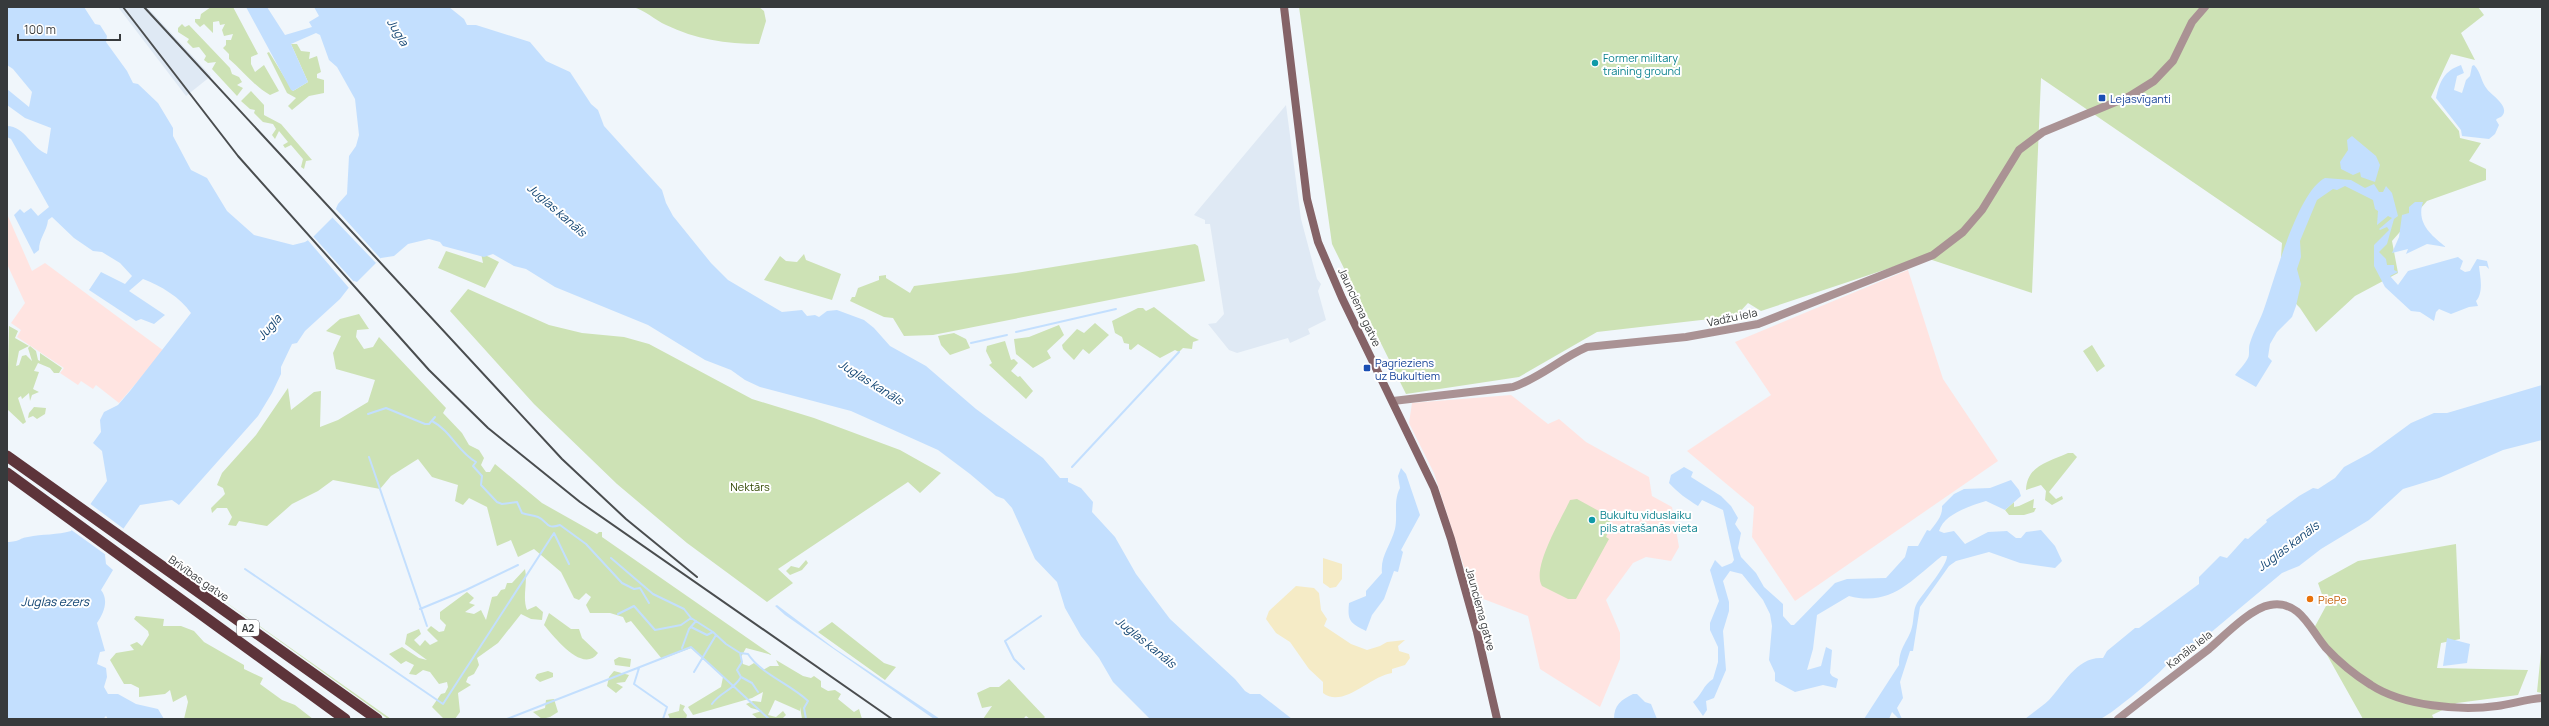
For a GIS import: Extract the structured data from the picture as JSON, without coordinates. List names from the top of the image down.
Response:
{
  "streets": {
    "highway": ["Brīvības gatve", "A2"],
    "main road": ["Jaunciema gatve"],
    "street": ["Vadžu iela", "Kanāla iela"]
  },
  "crossings": [
    ["Jaunciema gatve", "Vadžu iela"]
  ],
  "water": ["Jugla", "Juglas kanāls", "Juglas ezers"],
  "parks": ["Nektārs"],
  "places": {
    "other": ["Former military training ground", "Bukultu viduslaiku pils atrašanās vieta", "PiePe"],
    "transit": ["Lejasvīganti", "Pagrieziens uz Bukultiem"]
  },
  "scale_bar": "100 m"
}
